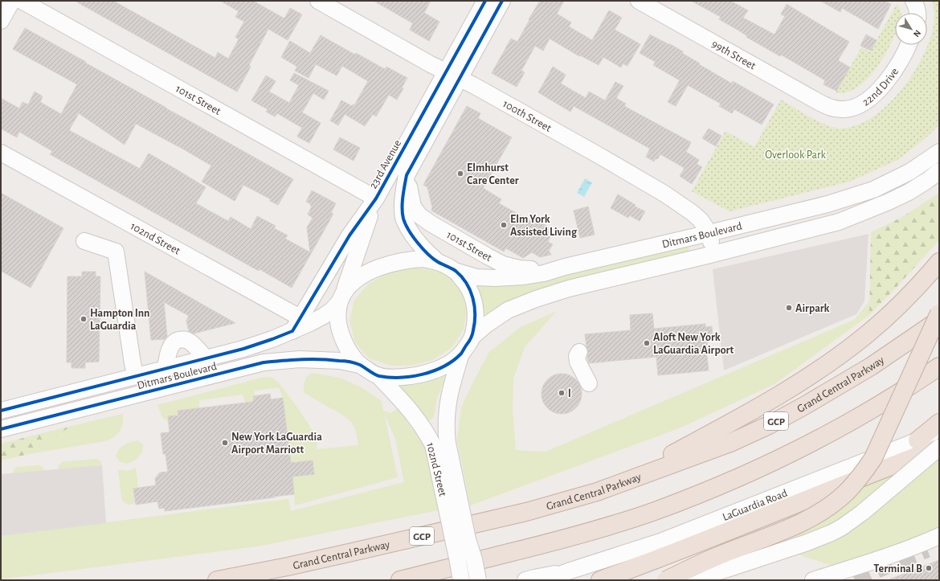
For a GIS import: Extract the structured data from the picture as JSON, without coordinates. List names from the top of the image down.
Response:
{
  "streets": {
    "highway": ["Grand Central Parkway", "GCP"],
    "street": [
      "99th Street",
      "22nd Drive",
      "101st Street",
      "100th Street",
      "23rd Avenue",
      "Ditmars Boulevard",
      "102nd Street",
      "LaGuardia Road"
    ]
  },
  "crossings": [
    ["99th Street", "22nd Drive"],
    ["101st Street", "23rd Avenue"],
    ["101st Street", "Ditmars Boulevard"],
    ["100th Street", "23rd Avenue"],
    ["100th Street", "Ditmars Boulevard"],
    ["23rd Avenue", "Ditmars Boulevard"],
    ["23rd Avenue", "102nd Street"],
    ["Ditmars Boulevard", "102nd Street"]
  ],
  "parks": ["Overlook Park"],
  "places": [
    "Elmhurst Care Center",
    "Elm York Assisted Living",
    "Airpark",
    "Hampton Inn LaGuardia",
    "Aloft New York LaGuardia Airport",
    "l",
    "New York LaGuardia Airport Marriott",
    "Terminal B"
  ],
  "north": "bottom right"
}
